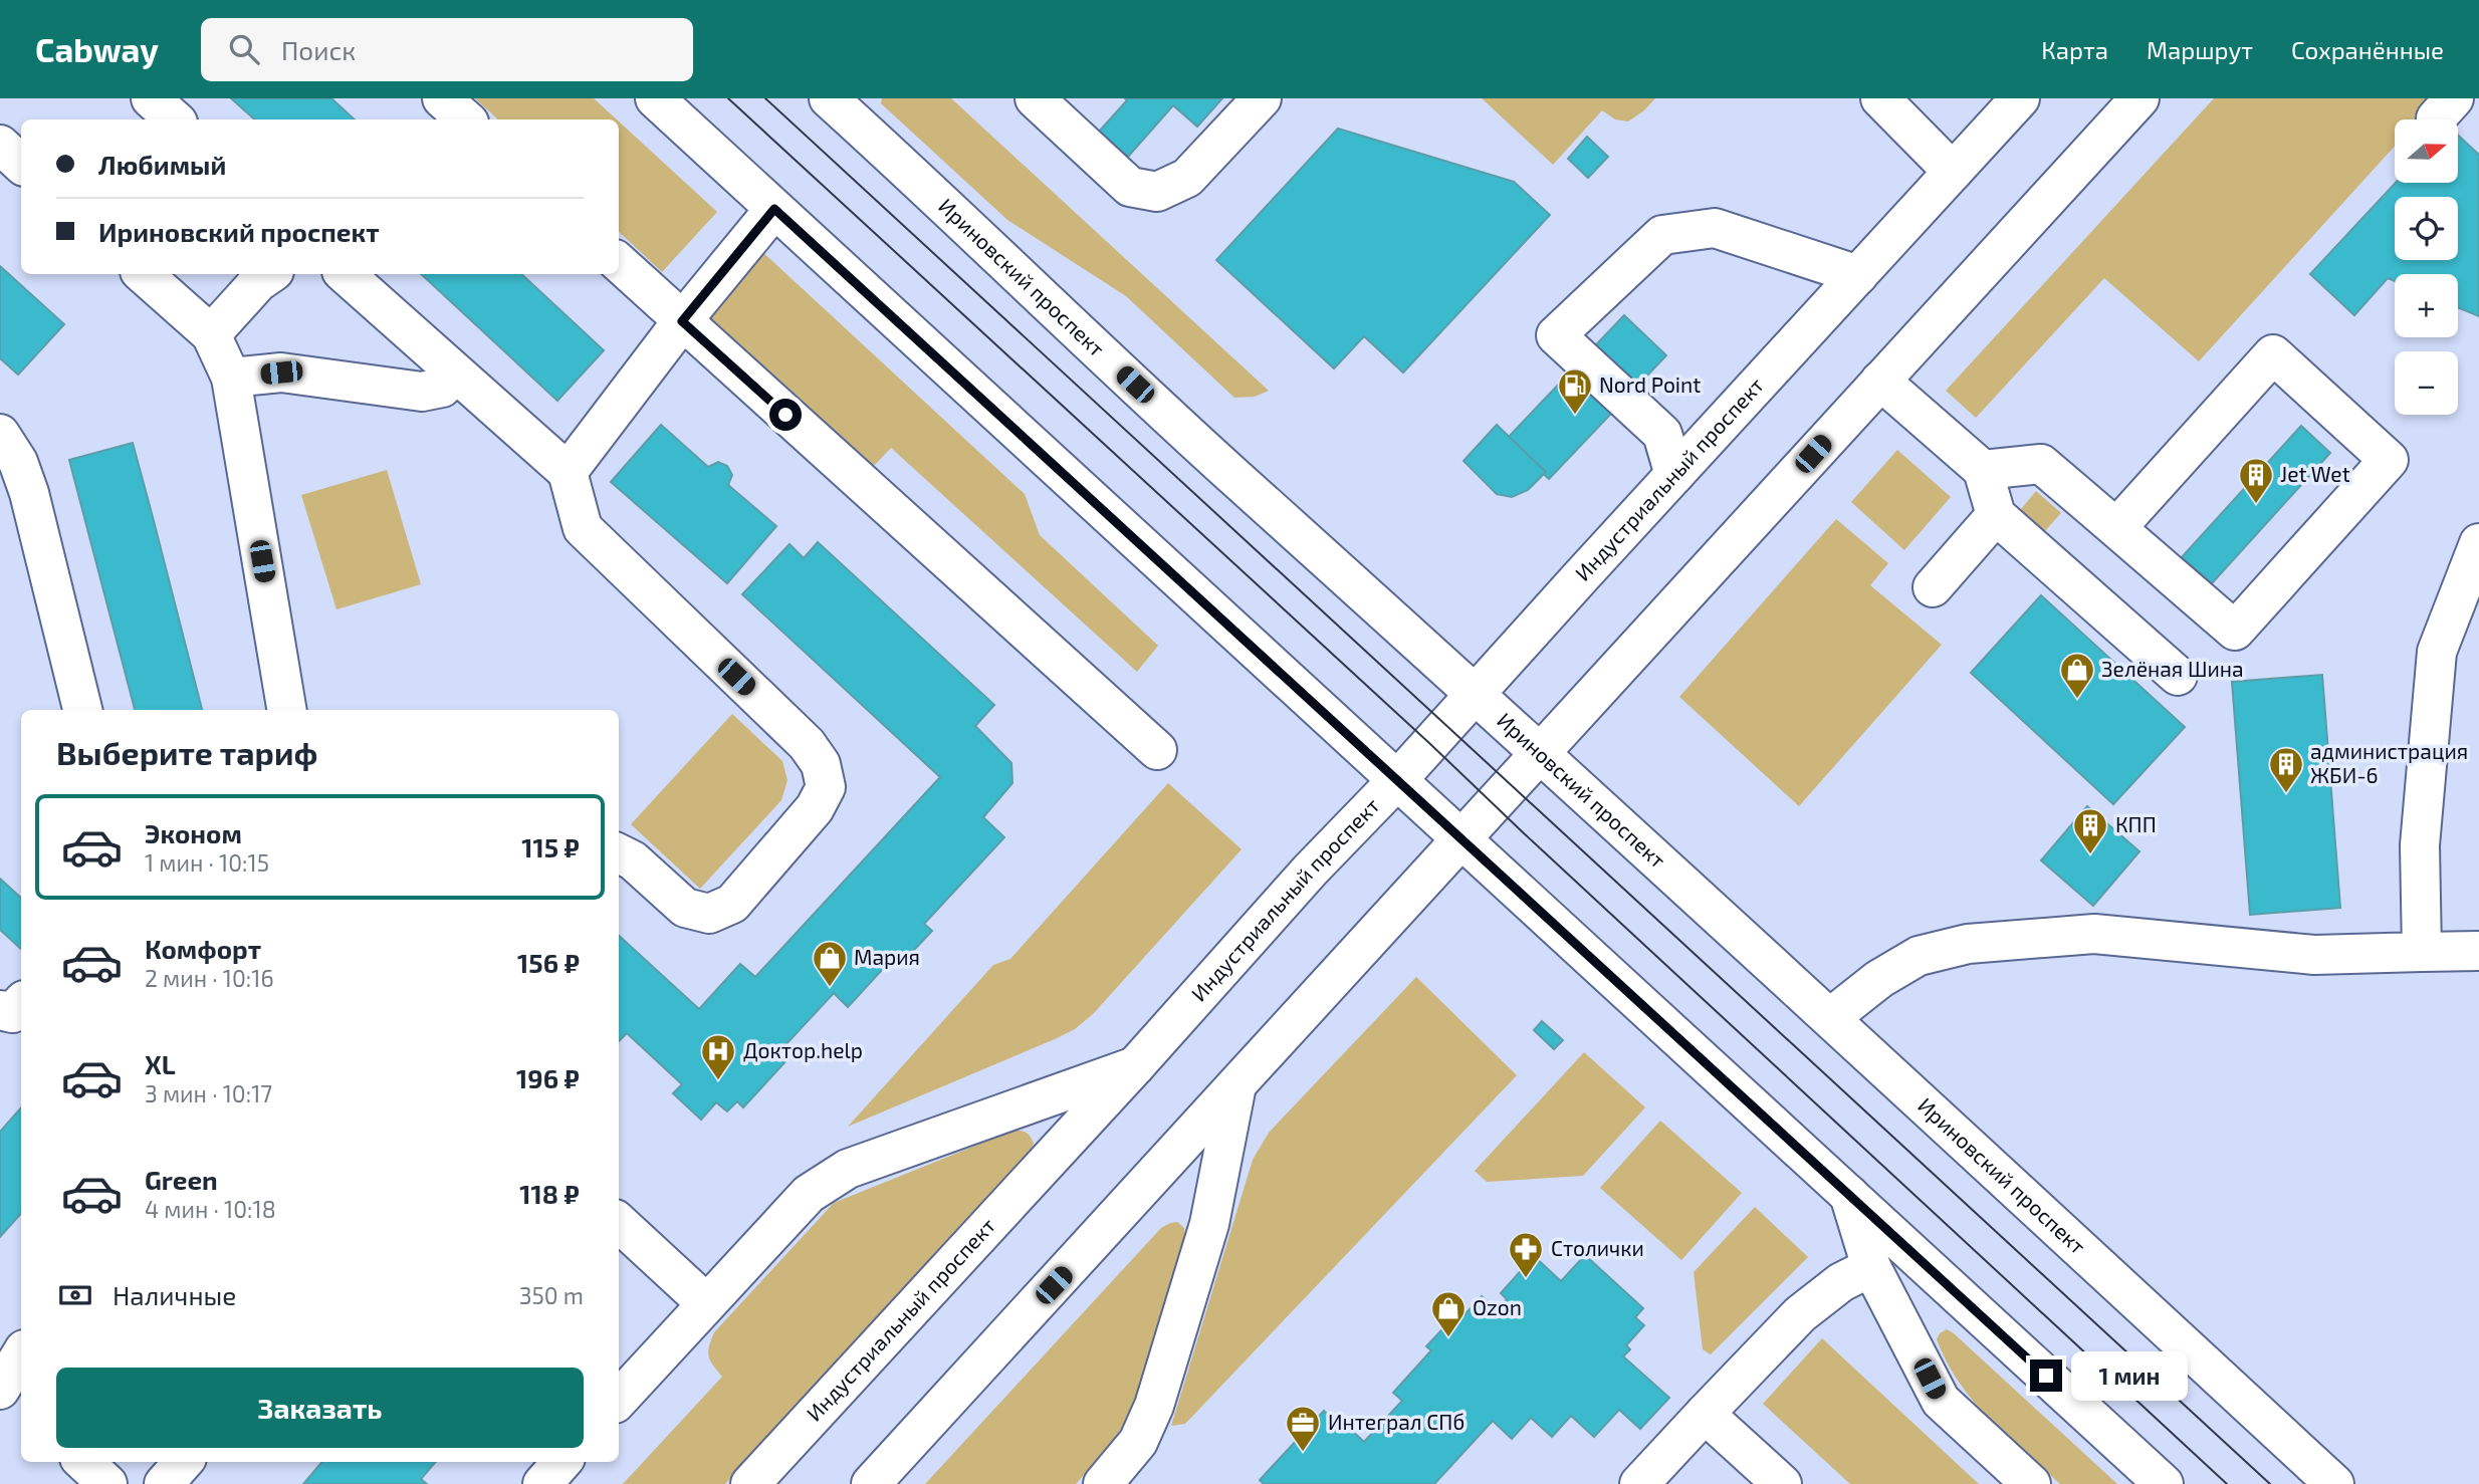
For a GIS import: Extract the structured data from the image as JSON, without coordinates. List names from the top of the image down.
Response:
{
  "streets": {
    "main road": ["Ириновский проспект", "Индустриальный проспект"]
  },
  "crossings": [
    ["Ириновский проспект", "Индустриальный проспект"]
  ],
  "places": {
    "fuel station": ["Nord Point"],
    "building": ["Jet Wet", "администрация ЖБИ-6", "КПП"],
    "shop": ["Зелёная Шина", "Мария", "Ozon"],
    "hospital": ["Доктор.help"],
    "pharmacy": ["Столички"],
    "office": ["Интеграл СПб"]
  },
  "north": "right",
  "page": {
    "header": "Cabway",
    "search": "Поиск",
    "nav": ["Карта", "Маршрут", "Сохранённые"],
    "map_buttons": ["+", "−"],
    "banner": ["Любимый", "Ириновский проспект"],
    "heading": "Выберите тариф",
    "list": [
      {
        "name": "Эконом",
        "note": "1 мин · 10:15",
        "value": "115 ₽"
      },
      {
        "name": "Комфорт",
        "note": "2 мин · 10:16",
        "value": "156 ₽"
      },
      {
        "name": "XL",
        "note": "3 мин · 10:17",
        "value": "196 ₽"
      },
      {
        "name": "Green",
        "note": "4 мин · 10:18",
        "value": "118 ₽"
      }
    ],
    "pay": ["Наличные", "350 m"],
    "bubble": "1 мин",
    "buttons": "Заказать"
  }
}
